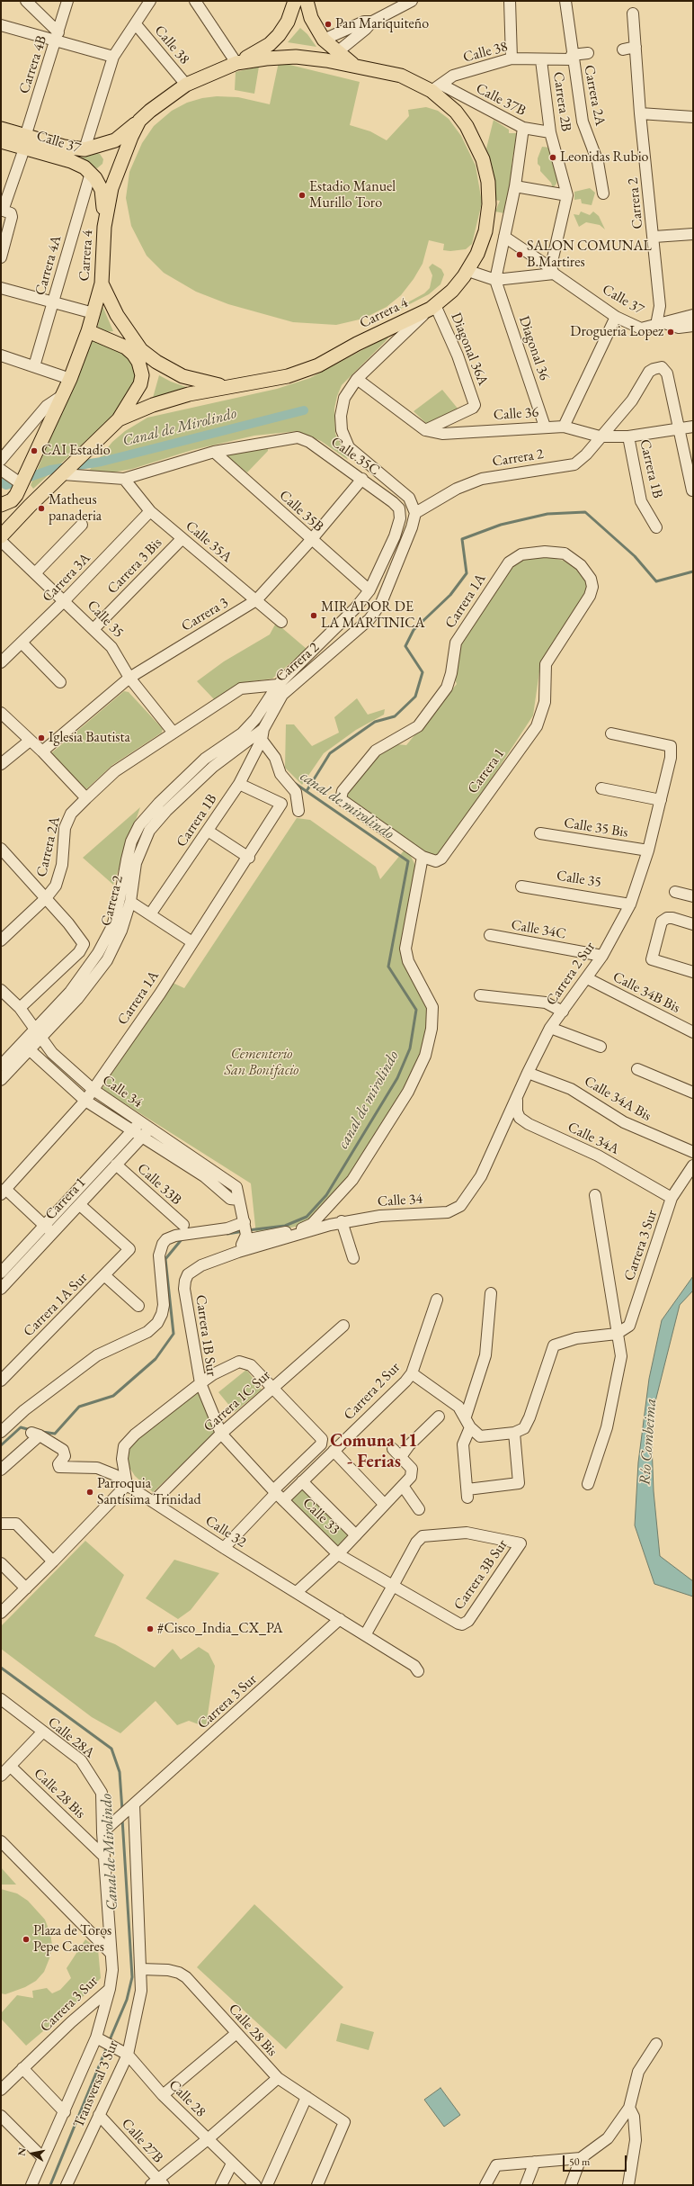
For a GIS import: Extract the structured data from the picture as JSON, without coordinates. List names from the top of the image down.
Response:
{
  "streets": {
    "main road": ["Calle 37", "Carrera 4"],
    "street": [
      "Calle 38",
      "Carrera 4B",
      "Carrera 2A",
      "Calle 37B",
      "Carrera 2B",
      "Carrera 2",
      "Carrera 4A",
      "Diagonal 36",
      "Diagonal 36A",
      "Calle 36",
      "Calle 35C",
      "Carrera 1B",
      "Calle 35B",
      "Calle 35A",
      "Carrera 3 Bis",
      "Carrera 3A",
      "Carrera 1A",
      "Carrera 3",
      "Calle 35",
      "Carrera 1",
      "Calle 35 Bis",
      "Calle 34C",
      "Carrera 2 Sur",
      "Calle 34B Bis",
      "Calle 34",
      "Calle 34A Bis",
      "Calle 34A",
      "Calle 33B",
      "Carrera 3 Sur",
      "Carrera 1A Sur",
      "Carrera 1B Sur",
      "Carrera 1C Sur",
      "Calle 33",
      "Calle 32",
      "Carrera 3B Sur",
      "Calle 28A",
      "Calle 28 Bis",
      "Transversal 3 Sur",
      "Calle 28",
      "Calle 27B"
    ]
  },
  "crossings": [
    ["Calle 38", "Carrera 2A"],
    ["Calle 38", "Calle 37B"],
    ["Calle 38", "Carrera 2B"],
    ["Calle 38", "Carrera 4"],
    ["Carrera 4B", "Calle 37"],
    ["Carrera 2A", "Carrera 2"],
    ["Carrera 2A", "Calle 35"],
    ["Calle 37B", "Carrera 2B"],
    ["Calle 37B", "Carrera 4"],
    ["Carrera 2B", "Calle 37"],
    ["Calle 37", "Carrera 2"],
    ["Calle 37", "Carrera 4"],
    ["Calle 37", "Carrera 4A"],
    ["Carrera 2", "Calle 36"],
    ["Carrera 2", "Calle 35C"],
    ["Carrera 2", "Carrera 1B"],
    ["Carrera 2", "Calle 35B"],
    ["Carrera 2", "Calle 34"],
    ["Carrera 4", "Diagonal 36A"],
    ["Carrera 4", "Calle 36"],
    ["Carrera 4", "Calle 35C"],
    ["Diagonal 36", "Calle 36"],
    ["Diagonal 36A", "Calle 36"],
    ["Calle 36", "Carrera 1B"],
    ["Calle 35C", "Calle 35B"],
    ["Calle 35C", "Carrera 3"],
    ["Carrera 1B", "Carrera 1A"],
    ["Calle 35B", "Carrera 3"],
    ["Calle 35A", "Carrera 3 Bis"],
    ["Calle 35A", "Carrera 3A"],
    ["Calle 35A", "Carrera 3"],
    ["Carrera 3 Bis", "Calle 35"],
    ["Carrera 3A", "Calle 35"],
    ["Carrera 1A", "Carrera 1"],
    ["Carrera 1A", "Calle 34"],
    ["Carrera 3", "Calle 35"],
    ["Calle 35", "Carrera 2 Sur"],
    ["Carrera 1", "Calle 34"],
    ["Carrera 1", "Calle 33B"],
    ["Carrera 1", "Carrera 1A Sur"],
    ["Calle 35 Bis", "Carrera 2 Sur"],
    ["Calle 34C", "Carrera 2 Sur"],
    ["Carrera 2 Sur", "Calle 34B Bis"],
    ["Carrera 2 Sur", "Calle 34"],
    ["Carrera 2 Sur", "Calle 34A Bis"],
    ["Carrera 2 Sur", "Calle 34A"],
    ["Carrera 2 Sur", "Carrera 1C Sur"],
    ["Carrera 2 Sur", "Calle 33"],
    ["Carrera 2 Sur", "Calle 32"],
    ["Calle 34", "Carrera 1B Sur"],
    ["Calle 34A", "Carrera 3 Sur"],
    ["Carrera 3 Sur", "Calle 32"],
    ["Carrera 3 Sur", "Calle 28A"],
    ["Carrera 3 Sur", "Calle 28 Bis"],
    ["Carrera 3 Sur", "Transversal 3 Sur"],
    ["Carrera 1B Sur", "Calle 33"],
    ["Carrera 1B Sur", "Calle 32"],
    ["Carrera 1C Sur", "Calle 33"],
    ["Carrera 1C Sur", "Calle 32"],
    ["Calle 33", "Carrera 3B Sur"],
    ["Calle 28 Bis", "Transversal 3 Sur"],
    ["Transversal 3 Sur", "Calle 28"],
    ["Transversal 3 Sur", "Calle 27B"]
  ],
  "districts": ["Comuna 11 - Ferias"],
  "water": ["Canal de Mirolindo", "canal de mirolindo", "Río Combeima"],
  "parks": ["Cementerio San Bonifacio"],
  "places": [
    "Pan Mariquiteño",
    "Leonidas Rubio",
    "Estadio Manuel Murillo Toro",
    "SALON COMUNAL B.Martires",
    "Drogueria Lopez",
    "CAI Estadio",
    "Matheus panaderia",
    "MIRADOR DE LA MARTINICA",
    "Iglesia Bautista",
    "Parroquia Santísima Trinidad",
    "#Cisco_India_CX_PA",
    "Plaza de Toros Pepe Caceres"
  ],
  "scale_bar": "50 m",
  "north": "left"
}
